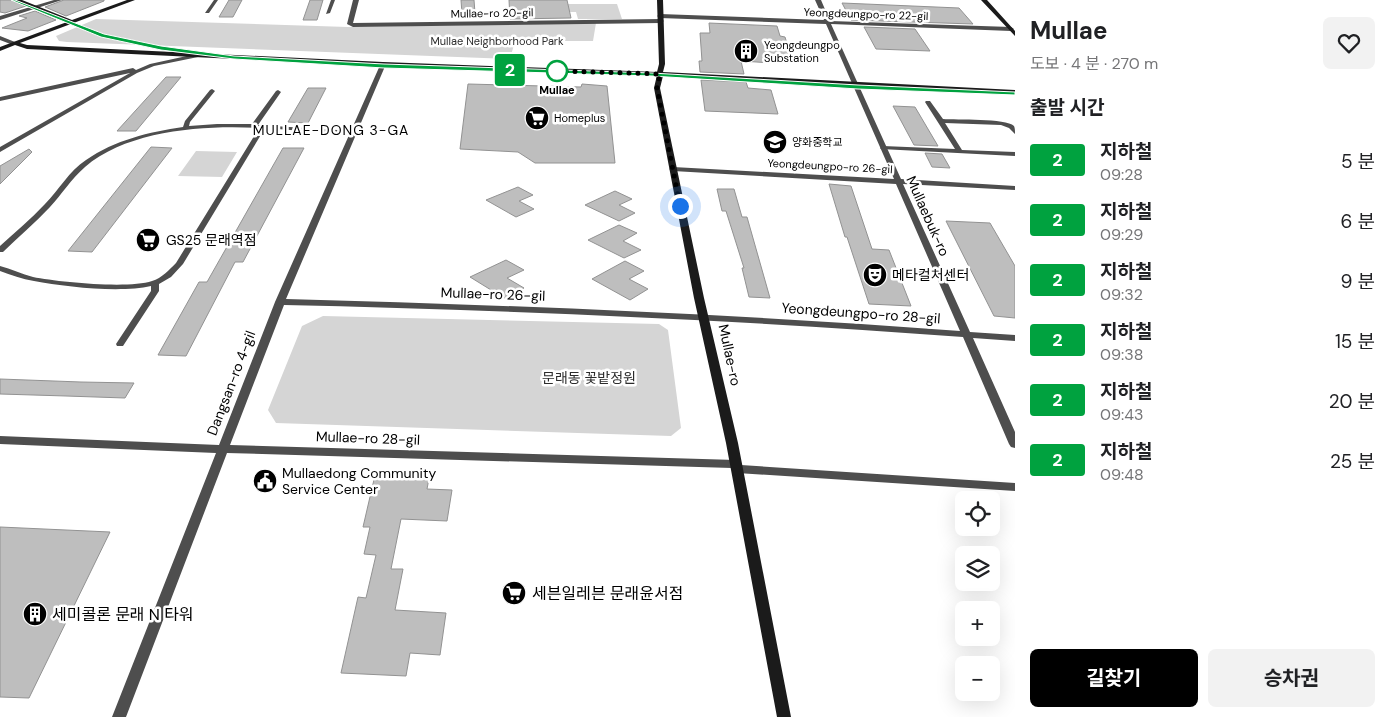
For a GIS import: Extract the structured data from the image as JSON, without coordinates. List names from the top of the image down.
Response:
{
  "streets": {
    "main road": ["Mullae-ro"],
    "street": [
      "Mullae-ro 20-gil",
      "Yeongdeungpo-ro 22-gil",
      "Yeongdeungpo-ro 26-gil",
      "Mullaebuk-ro",
      "Mullae-ro 26-gil",
      "Yeongdeungpo-ro 28-gil",
      "Dangsan-ro 4-gil",
      "Mullae-ro 28-gil"
    ]
  },
  "crossings": [
    ["Mullae-ro 20-gil", "Yeongdeungpo-ro 22-gil"],
    ["Mullae-ro 20-gil", "Mullae-ro"],
    ["Yeongdeungpo-ro 22-gil", "Mullaebuk-ro"],
    ["Yeongdeungpo-ro 22-gil", "Mullae-ro"],
    ["Yeongdeungpo-ro 26-gil", "Mullaebuk-ro"],
    ["Yeongdeungpo-ro 26-gil", "Mullae-ro"],
    ["Mullaebuk-ro", "Yeongdeungpo-ro 28-gil"],
    ["Mullae-ro 26-gil", "Yeongdeungpo-ro 28-gil"],
    ["Mullae-ro 26-gil", "Mullae-ro"],
    ["Mullae-ro 26-gil", "Dangsan-ro 4-gil"],
    ["Yeongdeungpo-ro 28-gil", "Mullae-ro"],
    ["Mullae-ro", "Mullae-ro 28-gil"],
    ["Dangsan-ro 4-gil", "Mullae-ro 28-gil"]
  ],
  "districts": ["MULLAE-DONG 3-GA"],
  "parks": ["Mullae Neighborhood Park", "문래동 꽃밭정원"],
  "places": {
    "building": ["Yeongdeungpo Substation", "세미콜론 문래 N 타워"],
    "other": ["Mullae"],
    "supermarket": ["Homeplus", "GS25 문래역점", "세븐일레븐 문래윤서점"],
    "school or university": ["양화중학교"],
    "theatre": ["메타컬처센터"],
    "public building": ["Mullaedong Community Service Center"]
  },
  "lines": ["metro line 2"],
  "page": {
    "on_map": "2",
    "heading": [
      ["Mullae", "도보 · 4 분 · 270 m"],
      "출발 시간"
    ],
    "list": [
      {
        "mark": "2",
        "name": "지하철",
        "note": "09:28",
        "value": "5 분"
      },
      {
        "mark": "2",
        "name": "지하철",
        "note": "09:29",
        "value": "6 분"
      },
      {
        "mark": "2",
        "name": "지하철",
        "note": "09:32",
        "value": "9 분"
      },
      {
        "mark": "2",
        "name": "지하철",
        "note": "09:38",
        "value": "15 분"
      },
      {
        "mark": "2",
        "name": "지하철",
        "note": "09:43",
        "value": "20 분"
      },
      {
        "mark": "2",
        "name": "지하철",
        "note": "09:48",
        "value": "25 분"
      }
    ],
    "map_buttons": ["+", "−"],
    "buttons": ["길찾기", "승차권"]
  }
}
